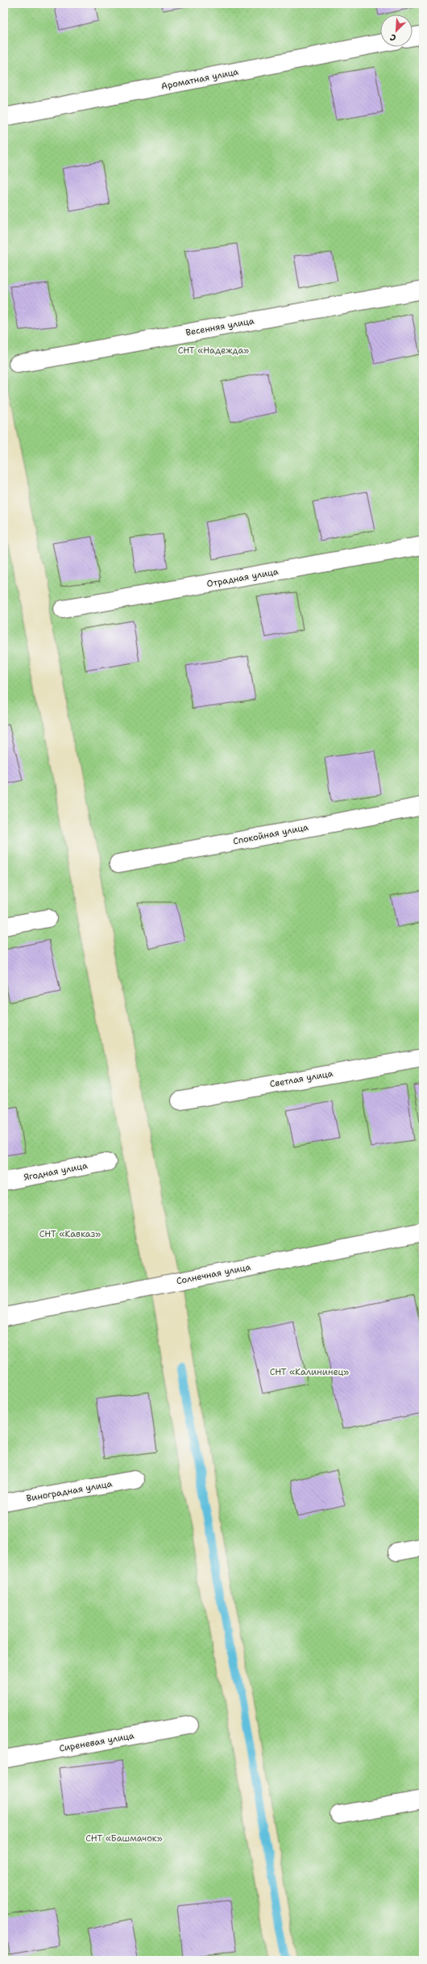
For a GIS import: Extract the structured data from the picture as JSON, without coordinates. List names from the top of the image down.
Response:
{
  "streets": {
    "street": [
      "Ароматная улица",
      "Весенняя улица",
      "Отрадная улица",
      "Спокойная улица",
      "Светлая улица",
      "Ягодная улица",
      "Солнечная улица",
      "Виноградная улица",
      "Сиреневая улица"
    ]
  },
  "parks": [
    "СНТ «Надежда»",
    "СНТ «Кавказ»",
    "СНТ «Калининец»",
    "СНТ «Башмачок»"
  ],
  "north": "bottom left"
}
